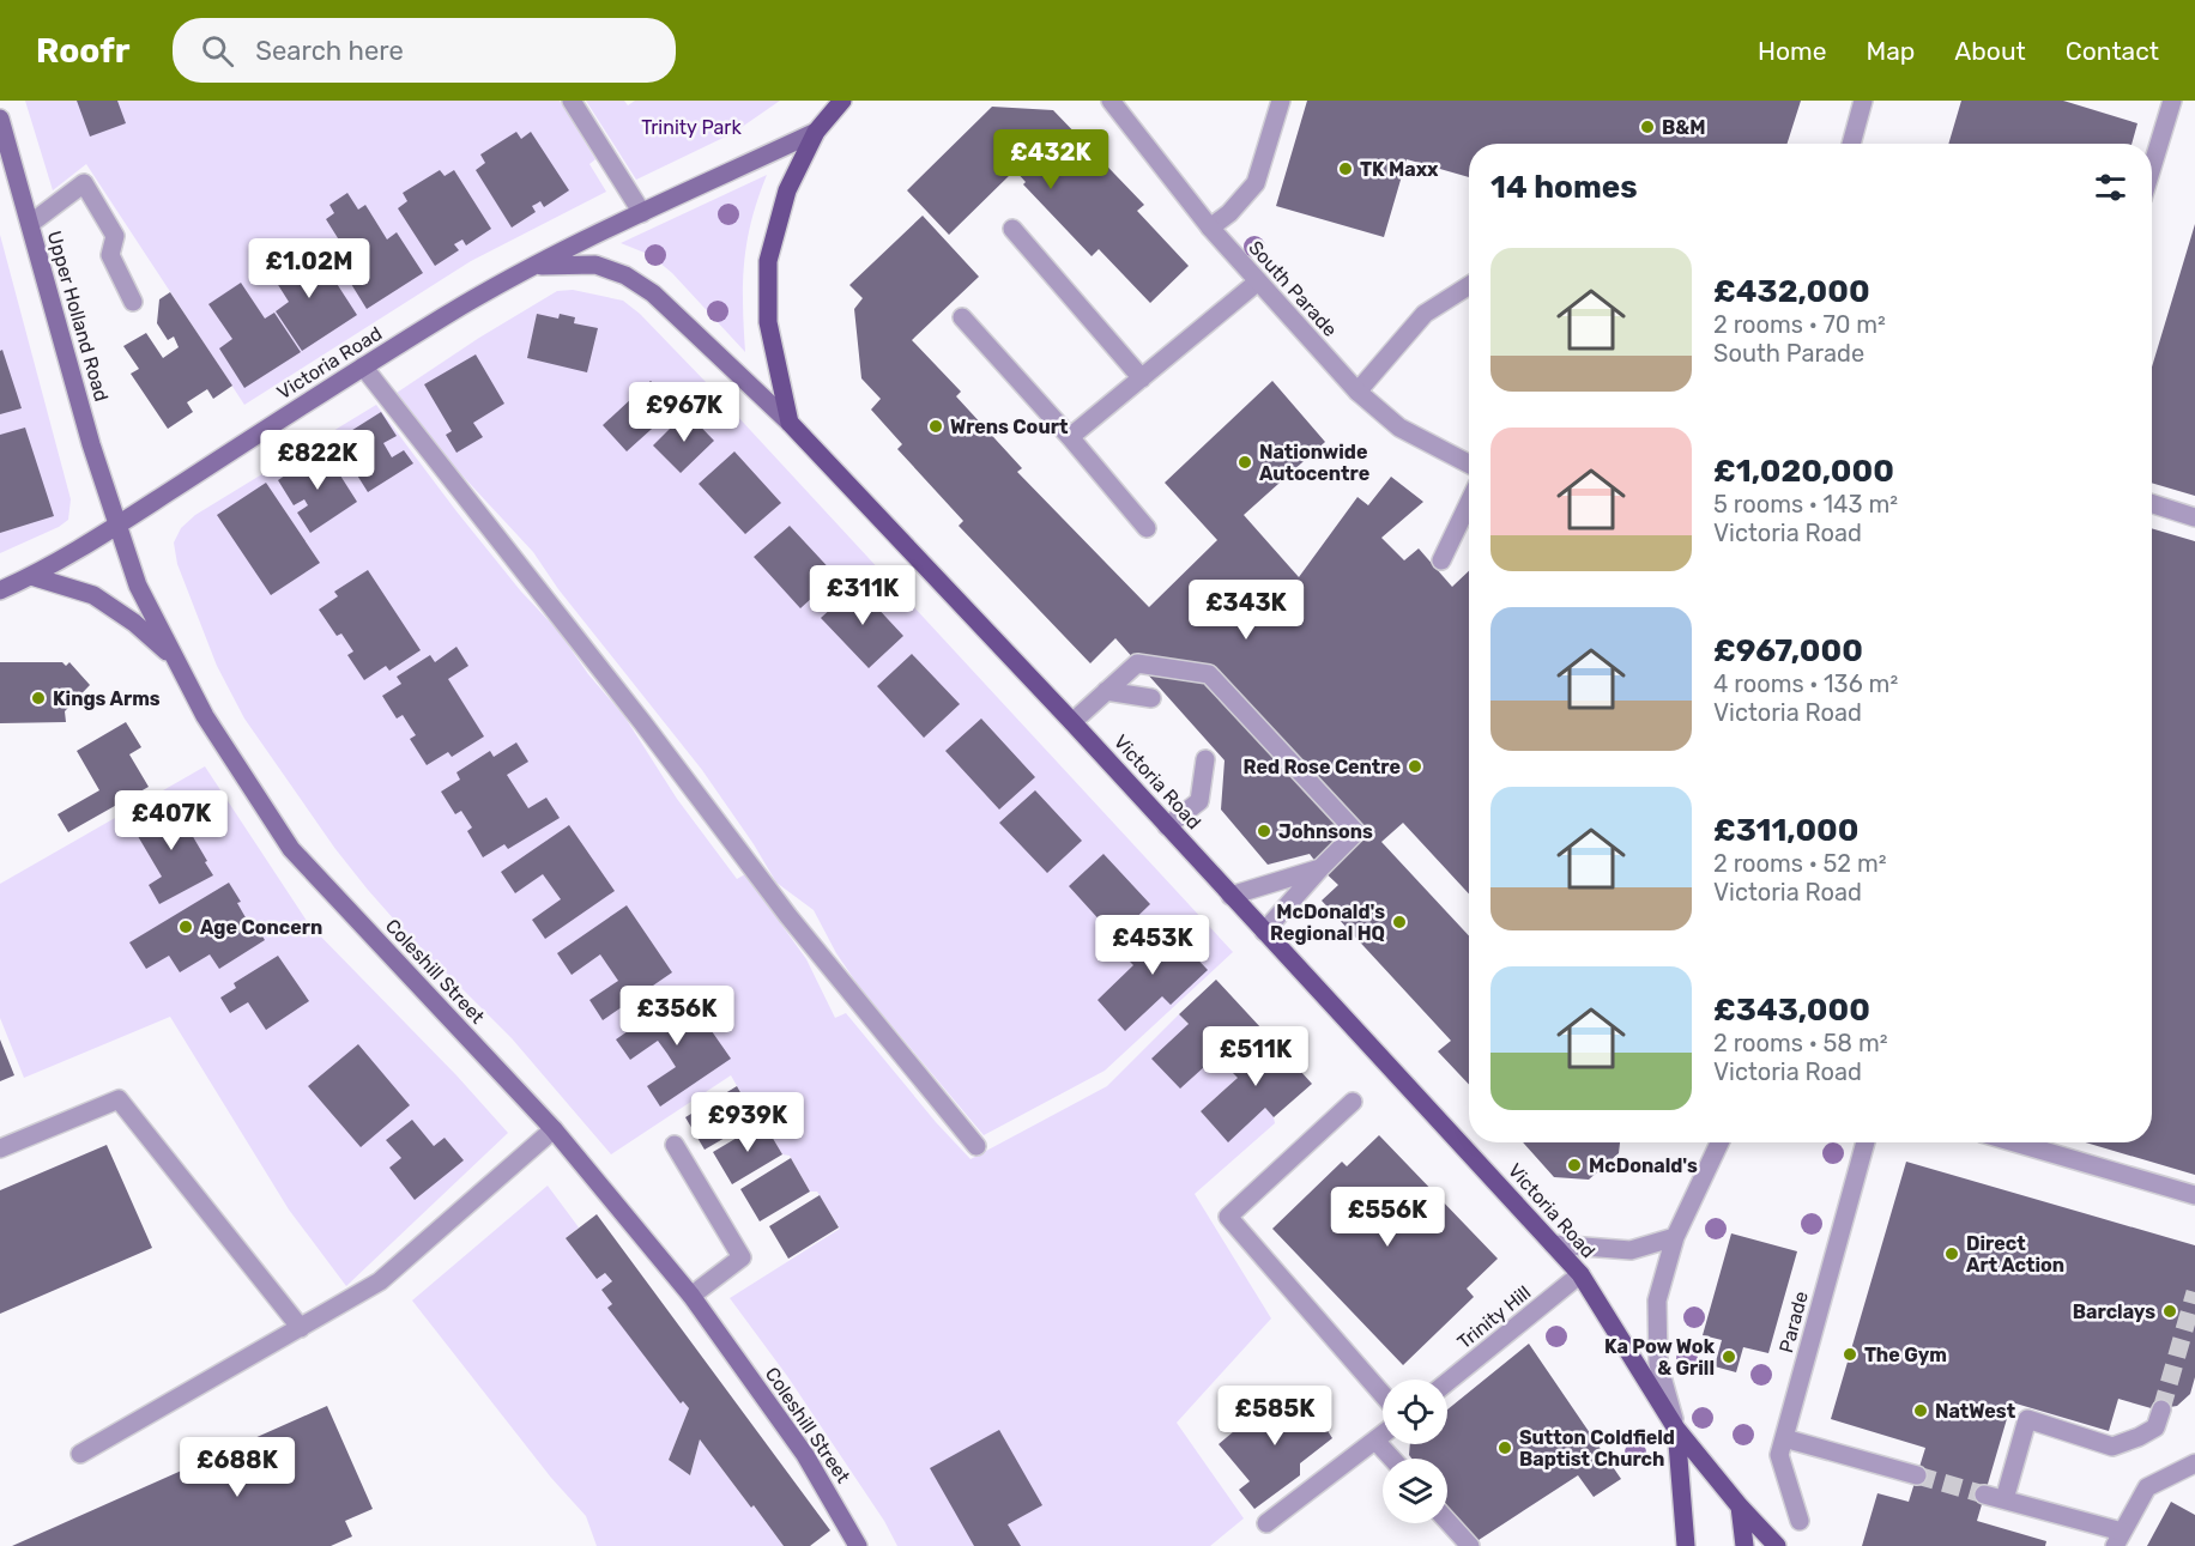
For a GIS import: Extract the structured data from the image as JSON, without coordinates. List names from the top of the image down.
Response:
{
  "streets": {
    "main road": ["Victoria Road"],
    "street": [
      "South Parade",
      "Upper Holland Road",
      "Coleshill Street",
      "Trinity Hill",
      "Parade"
    ]
  },
  "crossings": [
    ["Upper Holland Road", "Victoria Road"],
    ["Upper Holland Road", "Coleshill Street"],
    ["Victoria Road", "Coleshill Street"],
    ["Victoria Road", "Trinity Hill"]
  ],
  "parks": ["Trinity Park"],
  "places": [
    "B&M",
    "TK Maxx",
    "Wrens Court",
    "Nationwide Autocentre",
    "Kings Arms",
    "Red Rose Centre",
    "Johnsons",
    "McDonald's Regional HQ",
    "Age Concern",
    "McDonald's",
    "Direct Art Action",
    "Barclays",
    "The Gym",
    "Ka Pow Wok & Grill",
    "NatWest",
    "Sutton Coldfield Baptist Church"
  ],
  "page": {
    "header": "Roofr",
    "search": "Search here",
    "nav": [
      "Home",
      "Map",
      "About",
      "Contact"
    ],
    "price": [
      "£432K",
      "£1.02M",
      "£967K",
      "£822K",
      "£311K",
      "£343K",
      "£407K",
      "£453K",
      "£356K",
      "£511K",
      "£939K",
      "£556K",
      "£585K",
      "£688K"
    ],
    "heading": "14 homes",
    "list": [
      {
        "name": "£432,000",
        "note": "2 rooms · 70 m² · South Parade"
      },
      {
        "name": "£1,020,000",
        "note": "5 rooms · 143 m² · Victoria Road"
      },
      {
        "name": "£967,000",
        "note": "4 rooms · 136 m² · Victoria Road"
      },
      {
        "name": "£311,000",
        "note": "2 rooms · 52 m² · Victoria Road"
      },
      {
        "name": "£343,000",
        "note": "2 rooms · 58 m² · Victoria Road"
      }
    ]
  }
}
